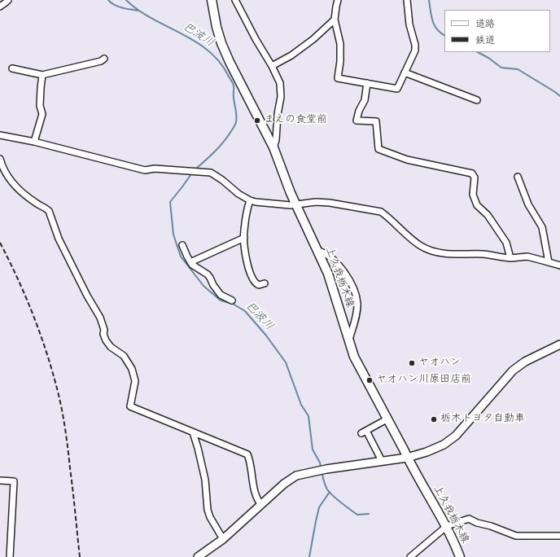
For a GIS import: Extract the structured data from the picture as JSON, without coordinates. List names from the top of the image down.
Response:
{
  "streets": {
    "main road": ["上久我栃木線"]
  },
  "water": ["巴波川"],
  "places": [
    "まえの食堂前",
    "ヤオハン",
    "ヤオハン川原田店前",
    "栃木トヨタ自動車"
  ],
  "legend": ["道路", "鉄道"]
}
